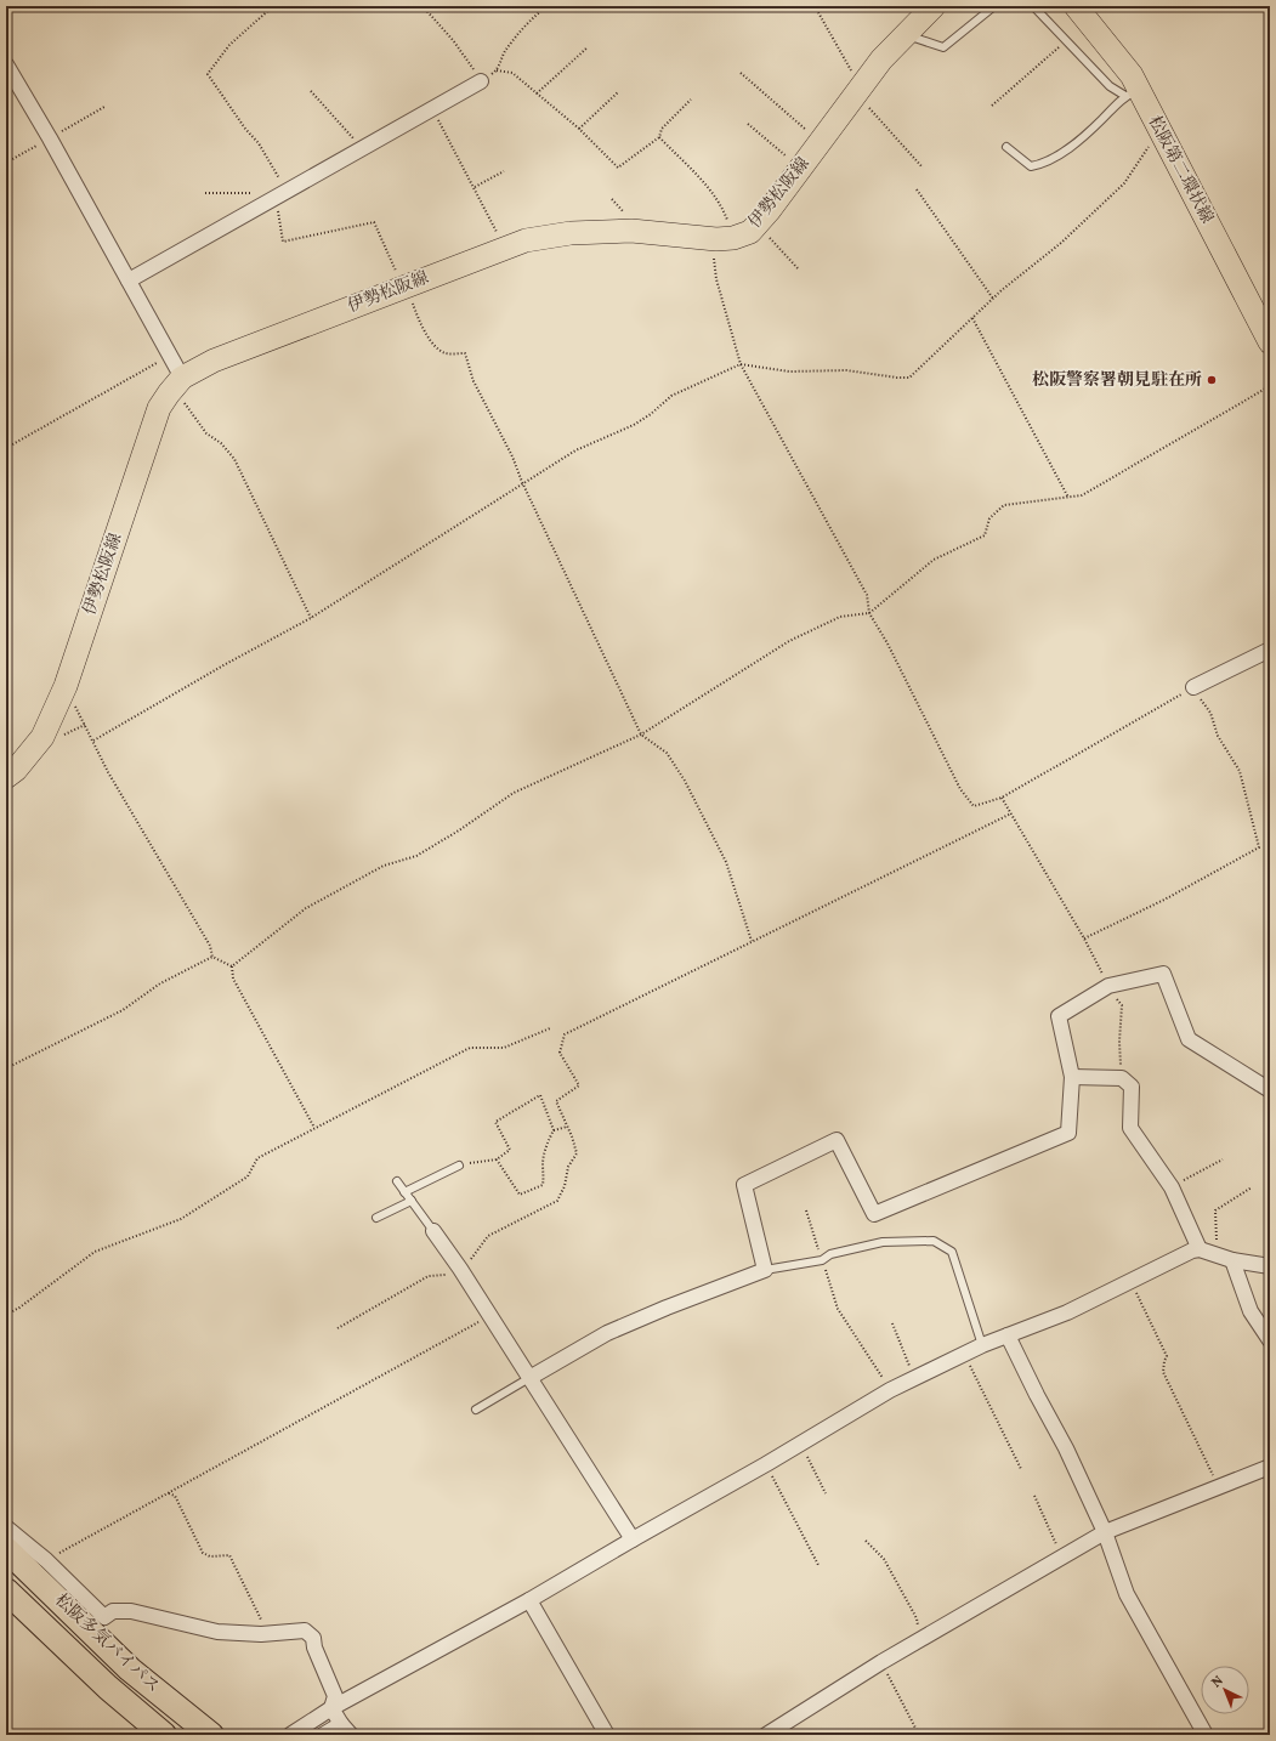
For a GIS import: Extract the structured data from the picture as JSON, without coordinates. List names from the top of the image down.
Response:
{
  "streets": {
    "highway": ["松阪多気バイパス"],
    "main road": ["松阪第二環状線", "伊勢松阪線"]
  },
  "places": ["松阪警察署朝見駐在所"],
  "north": "top left"
}
